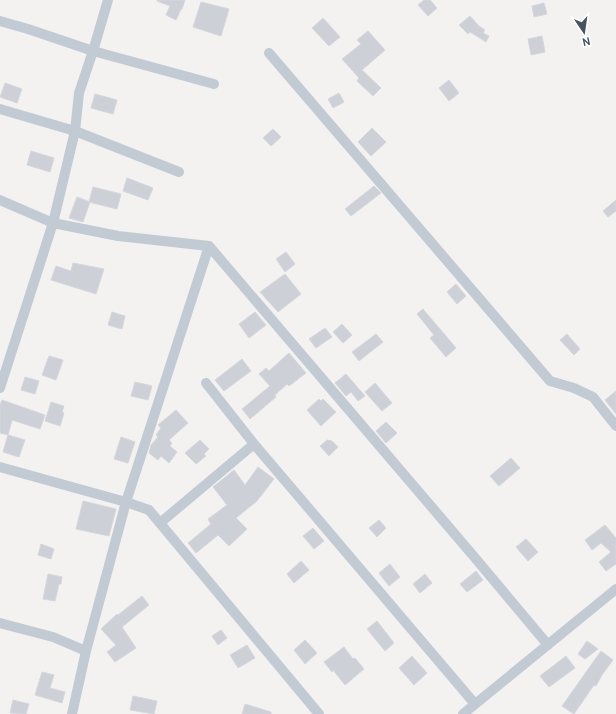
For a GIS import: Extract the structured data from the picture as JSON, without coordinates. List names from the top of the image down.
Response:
{
  "north": "bottom"
}
